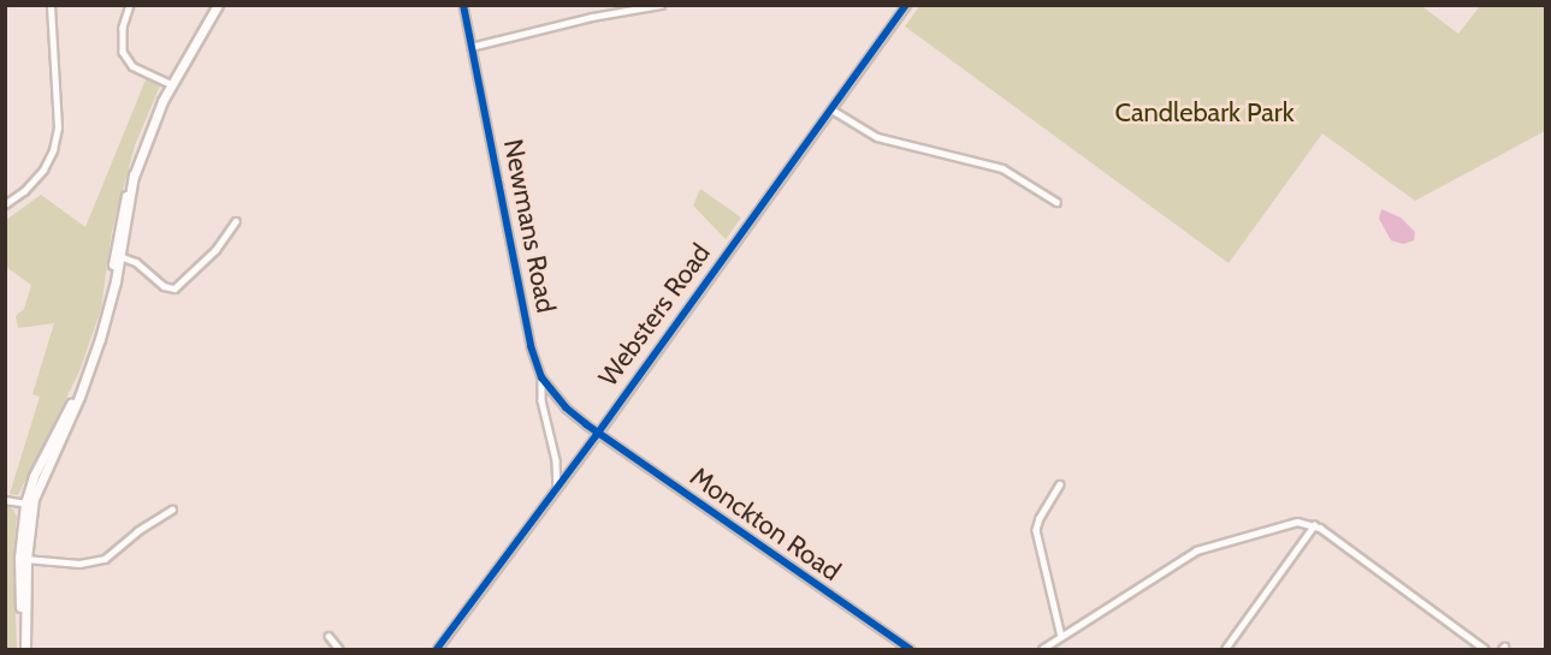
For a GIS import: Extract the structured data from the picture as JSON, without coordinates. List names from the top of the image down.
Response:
{
  "streets": {
    "street": ["Newmans Road", "Websters Road", "Monckton Road"]
  },
  "crossings": [
    ["Newmans Road", "Websters Road"],
    ["Newmans Road", "Monckton Road"],
    ["Websters Road", "Monckton Road"]
  ],
  "parks": ["Candlebark Park"]
}
